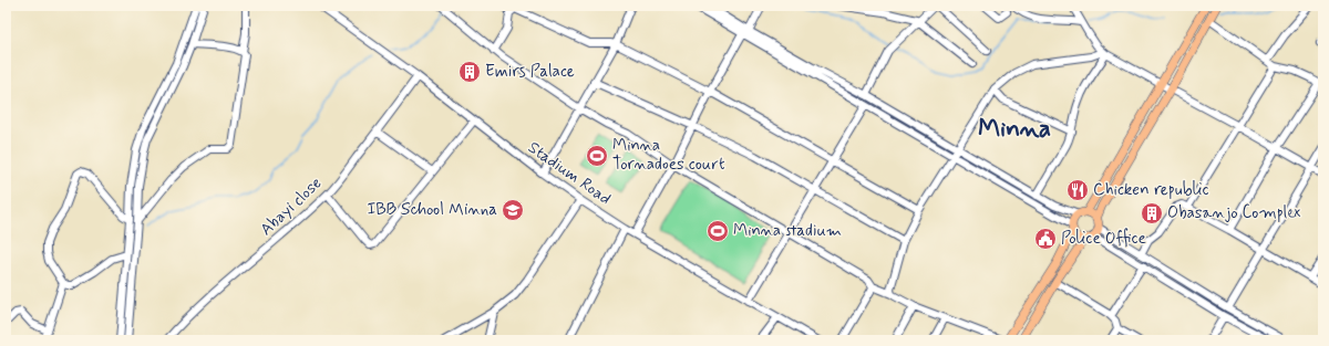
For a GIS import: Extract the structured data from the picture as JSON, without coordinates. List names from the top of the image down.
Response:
{
  "streets": {
    "street": ["Stadium Road", "Abayi close"]
  },
  "crossings": [
    ["Stadium Road", "Abayi close"]
  ],
  "districts": ["Minna"],
  "places": {
    "building": ["Emirs Palace", "Obasanjo Complex"],
    "sports": ["Minna Tornadoes court", "Minna stadium"],
    "restaurant": ["Chicken republic"],
    "school or university": ["IBB School Minna"],
    "public building": ["Police Office"]
  }
}
